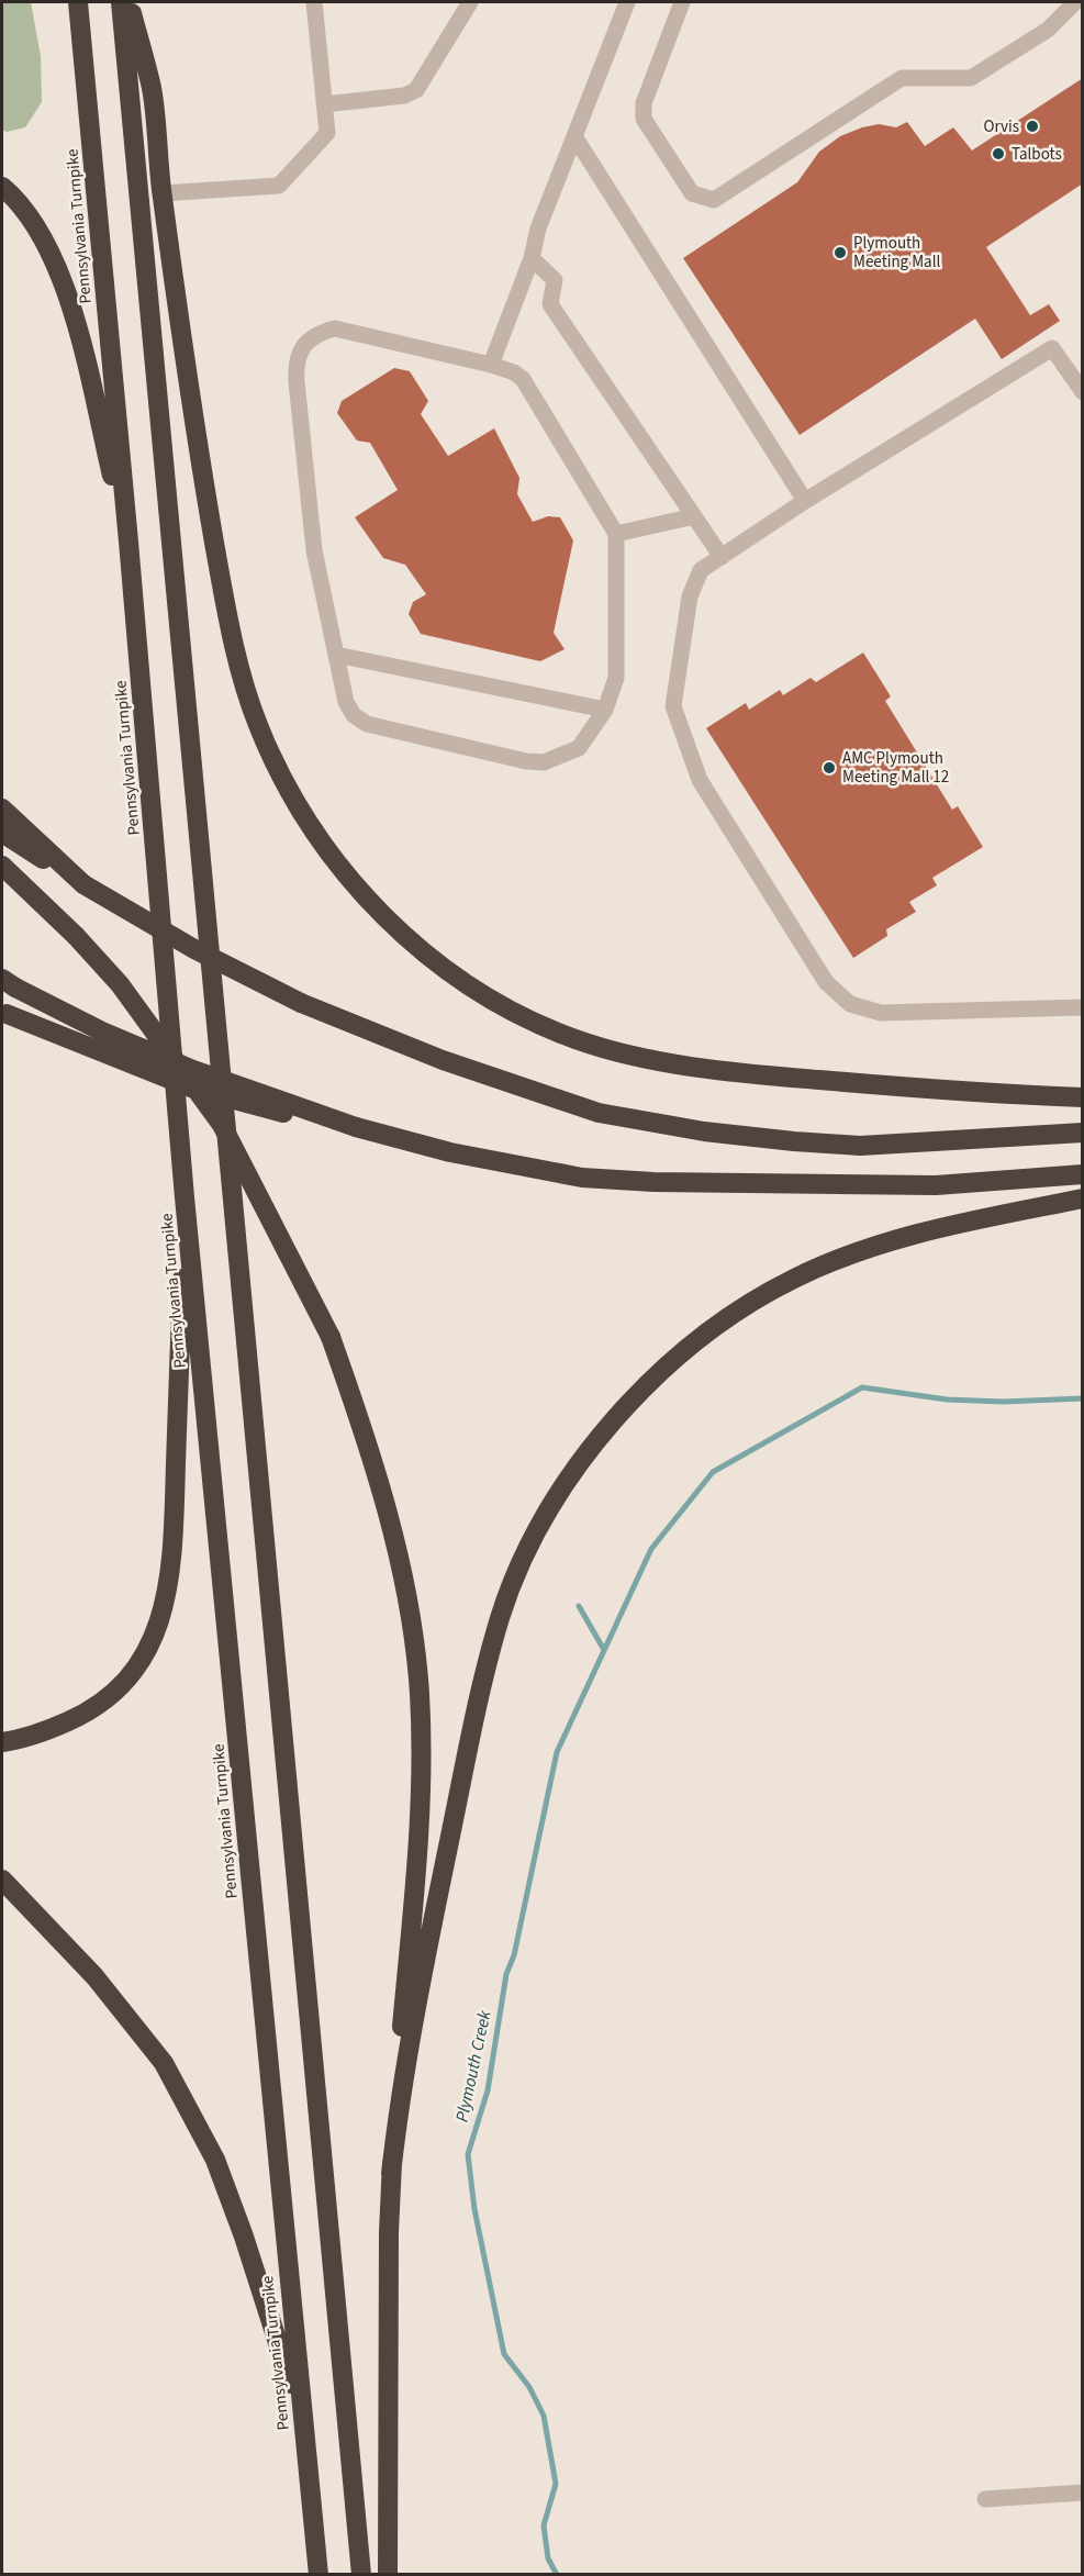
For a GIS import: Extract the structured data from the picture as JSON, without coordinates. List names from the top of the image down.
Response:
{
  "streets": {
    "highway": ["Pennsylvania Turnpike"]
  },
  "water": ["Plymouth Creek"],
  "places": [
    "Orvis",
    "Talbots",
    "Plymouth Meeting Mall",
    "AMC Plymouth Meeting Mall 12"
  ]
}
